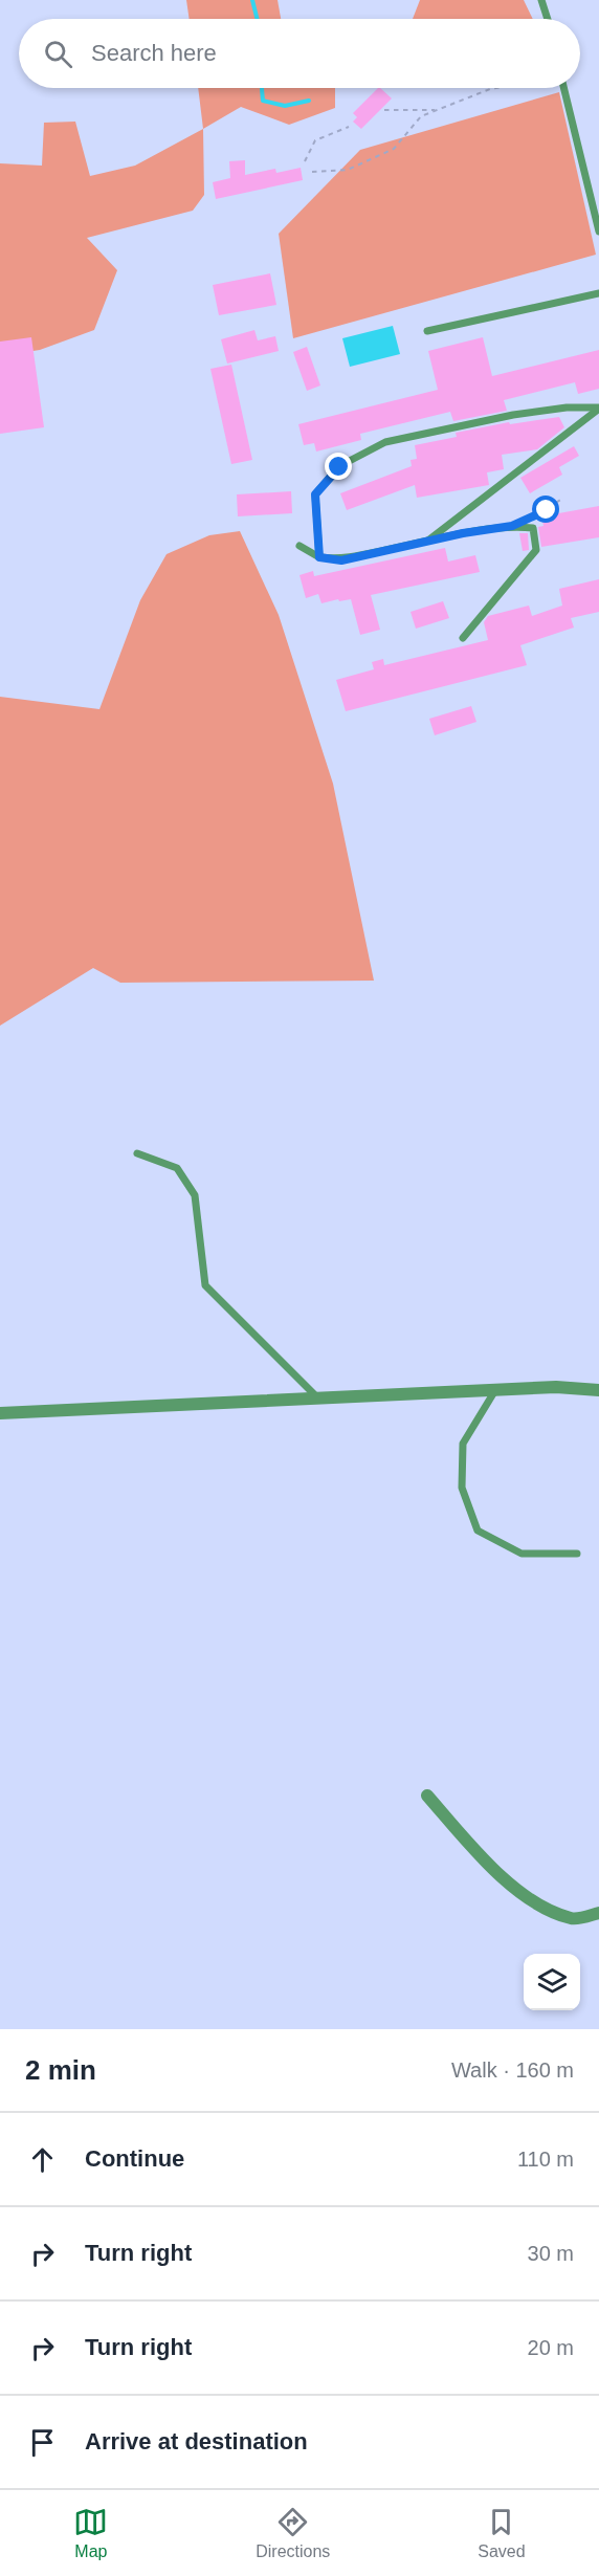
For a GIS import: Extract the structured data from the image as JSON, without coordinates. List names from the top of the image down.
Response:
{
  "page": {
    "search": "Search here",
    "heading": ["2 min", "Walk · 160 m"],
    "list": [
      ["Continue", "110 m"],
      ["Turn right", "30 m"],
      ["Turn right", "20 m"],
      "Arrive at destination"
    ],
    "nav": ["Map", "Directions", "Saved"]
  }
}
